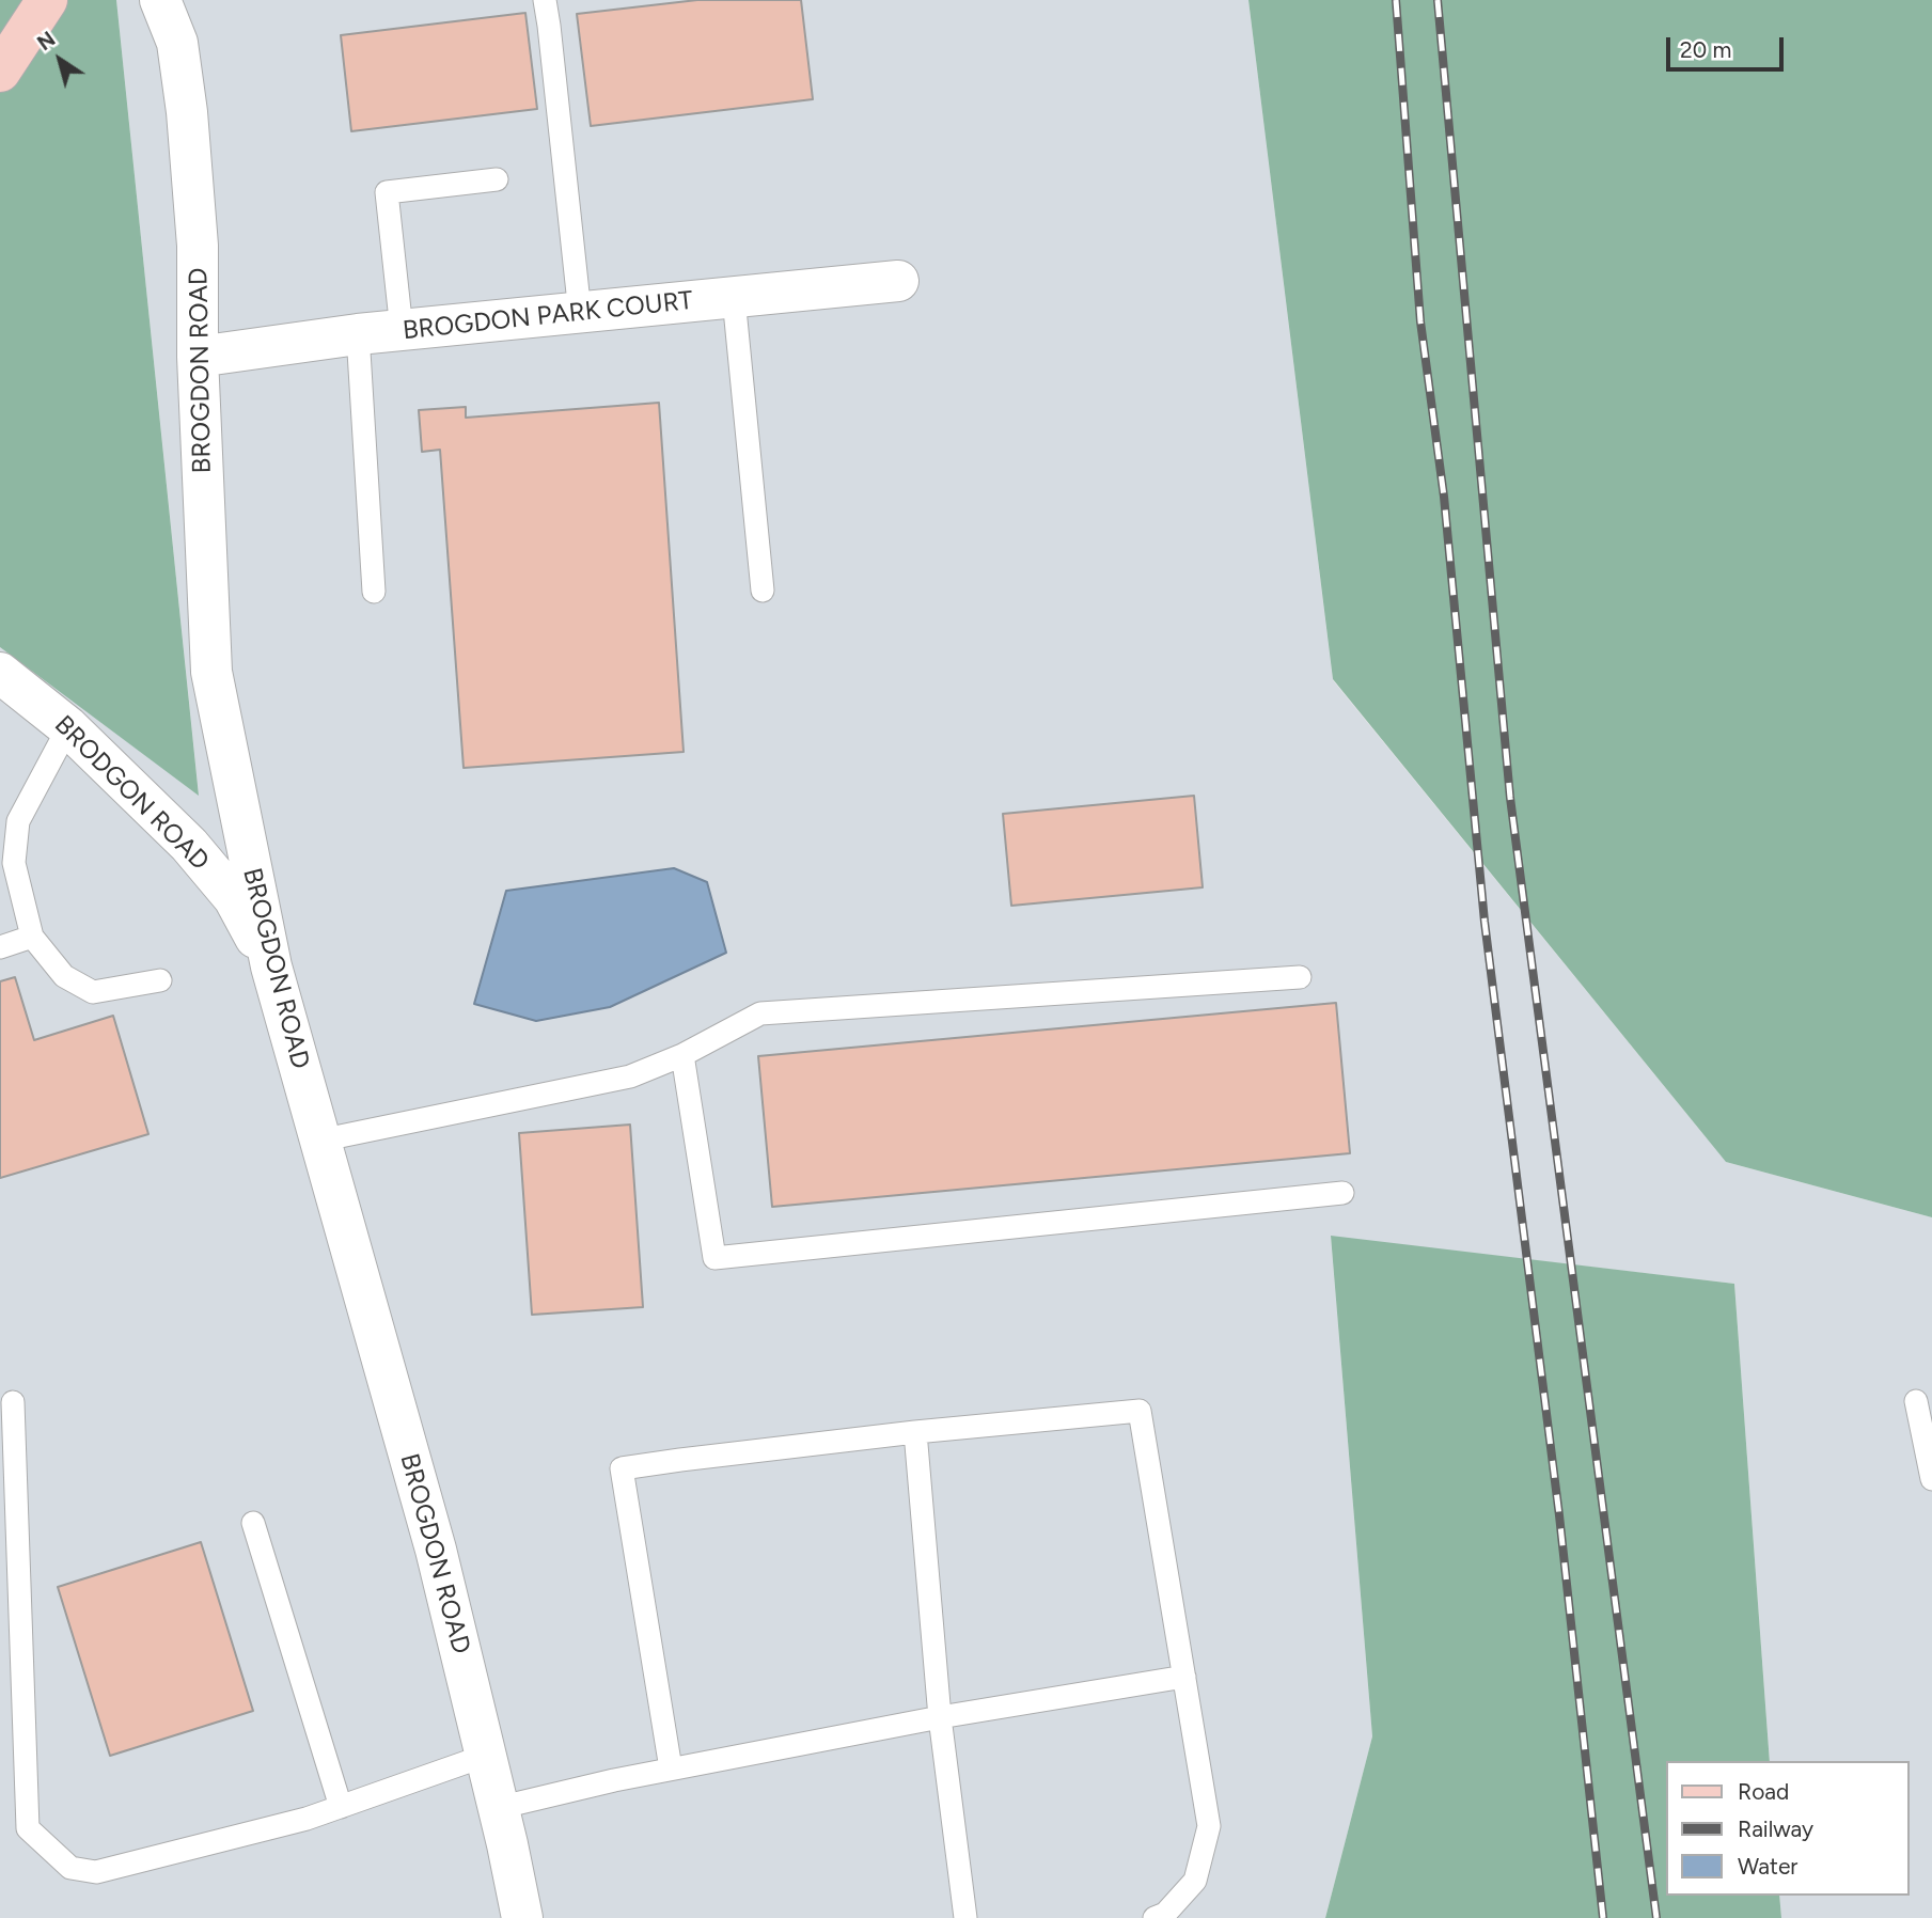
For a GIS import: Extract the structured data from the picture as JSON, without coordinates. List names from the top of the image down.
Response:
{
  "streets": {
    "street": ["BROGDON PARK COURT", "BROGDON ROAD", "BRODGON ROAD"]
  },
  "crossings": [
    ["BROGDON PARK COURT", "BROGDON ROAD"],
    ["BROGDON ROAD", "BRODGON ROAD"]
  ],
  "legend": ["Road", "Railway", "Water"],
  "scale_bar": "20 m",
  "north": "top left"
}
